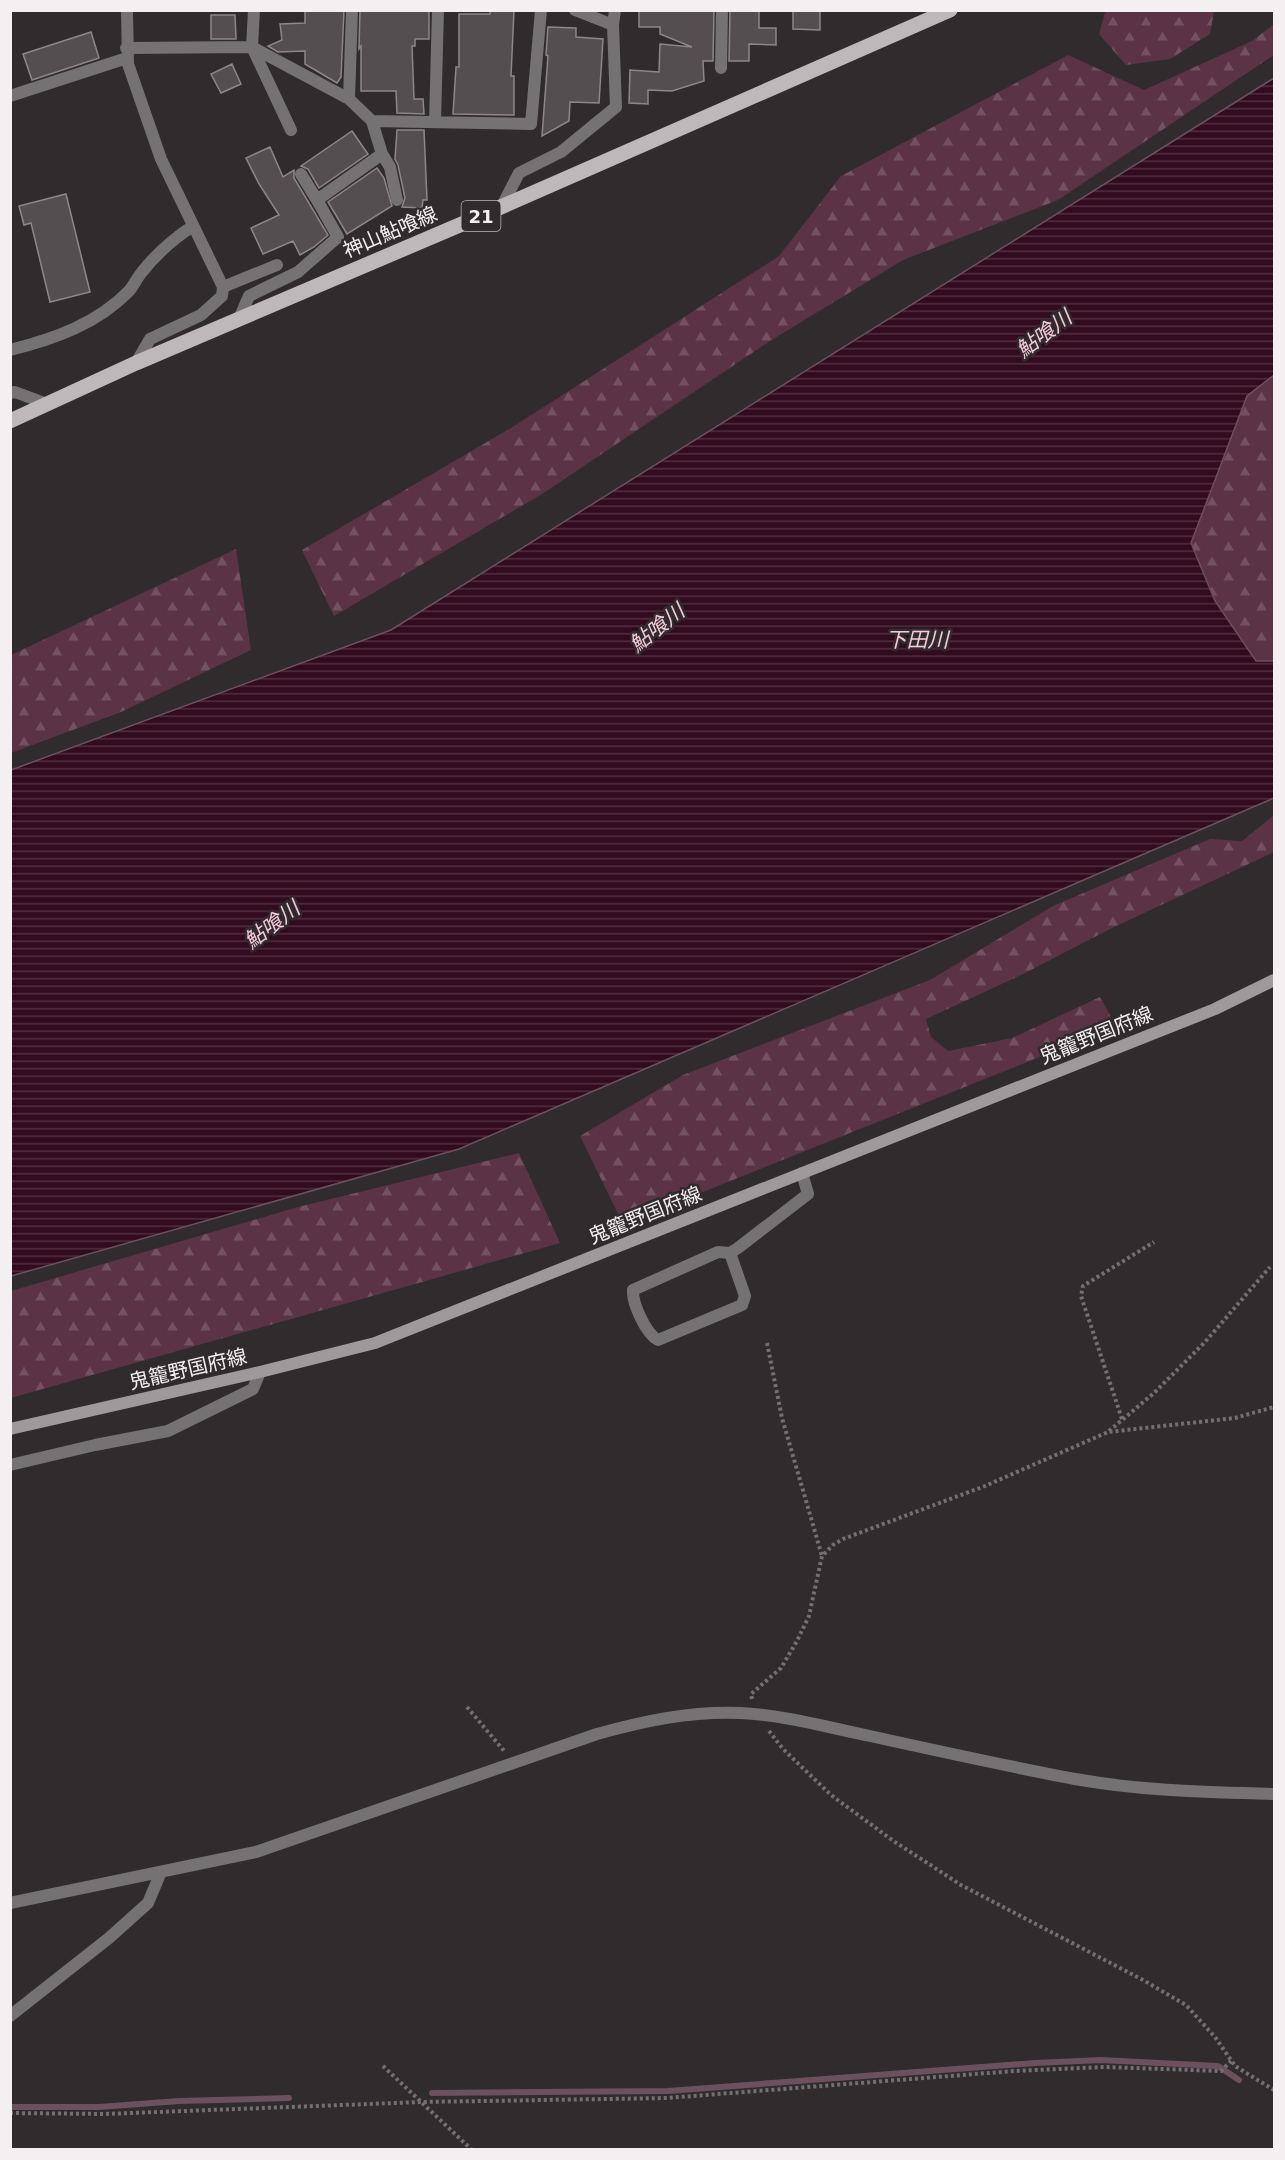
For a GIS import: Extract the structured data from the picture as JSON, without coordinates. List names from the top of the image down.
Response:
{
  "streets": {
    "main road": ["21", "神山鮎喰線", "鬼籠野国府線"]
  },
  "water": ["鮎喰川", "下田川"]
}
